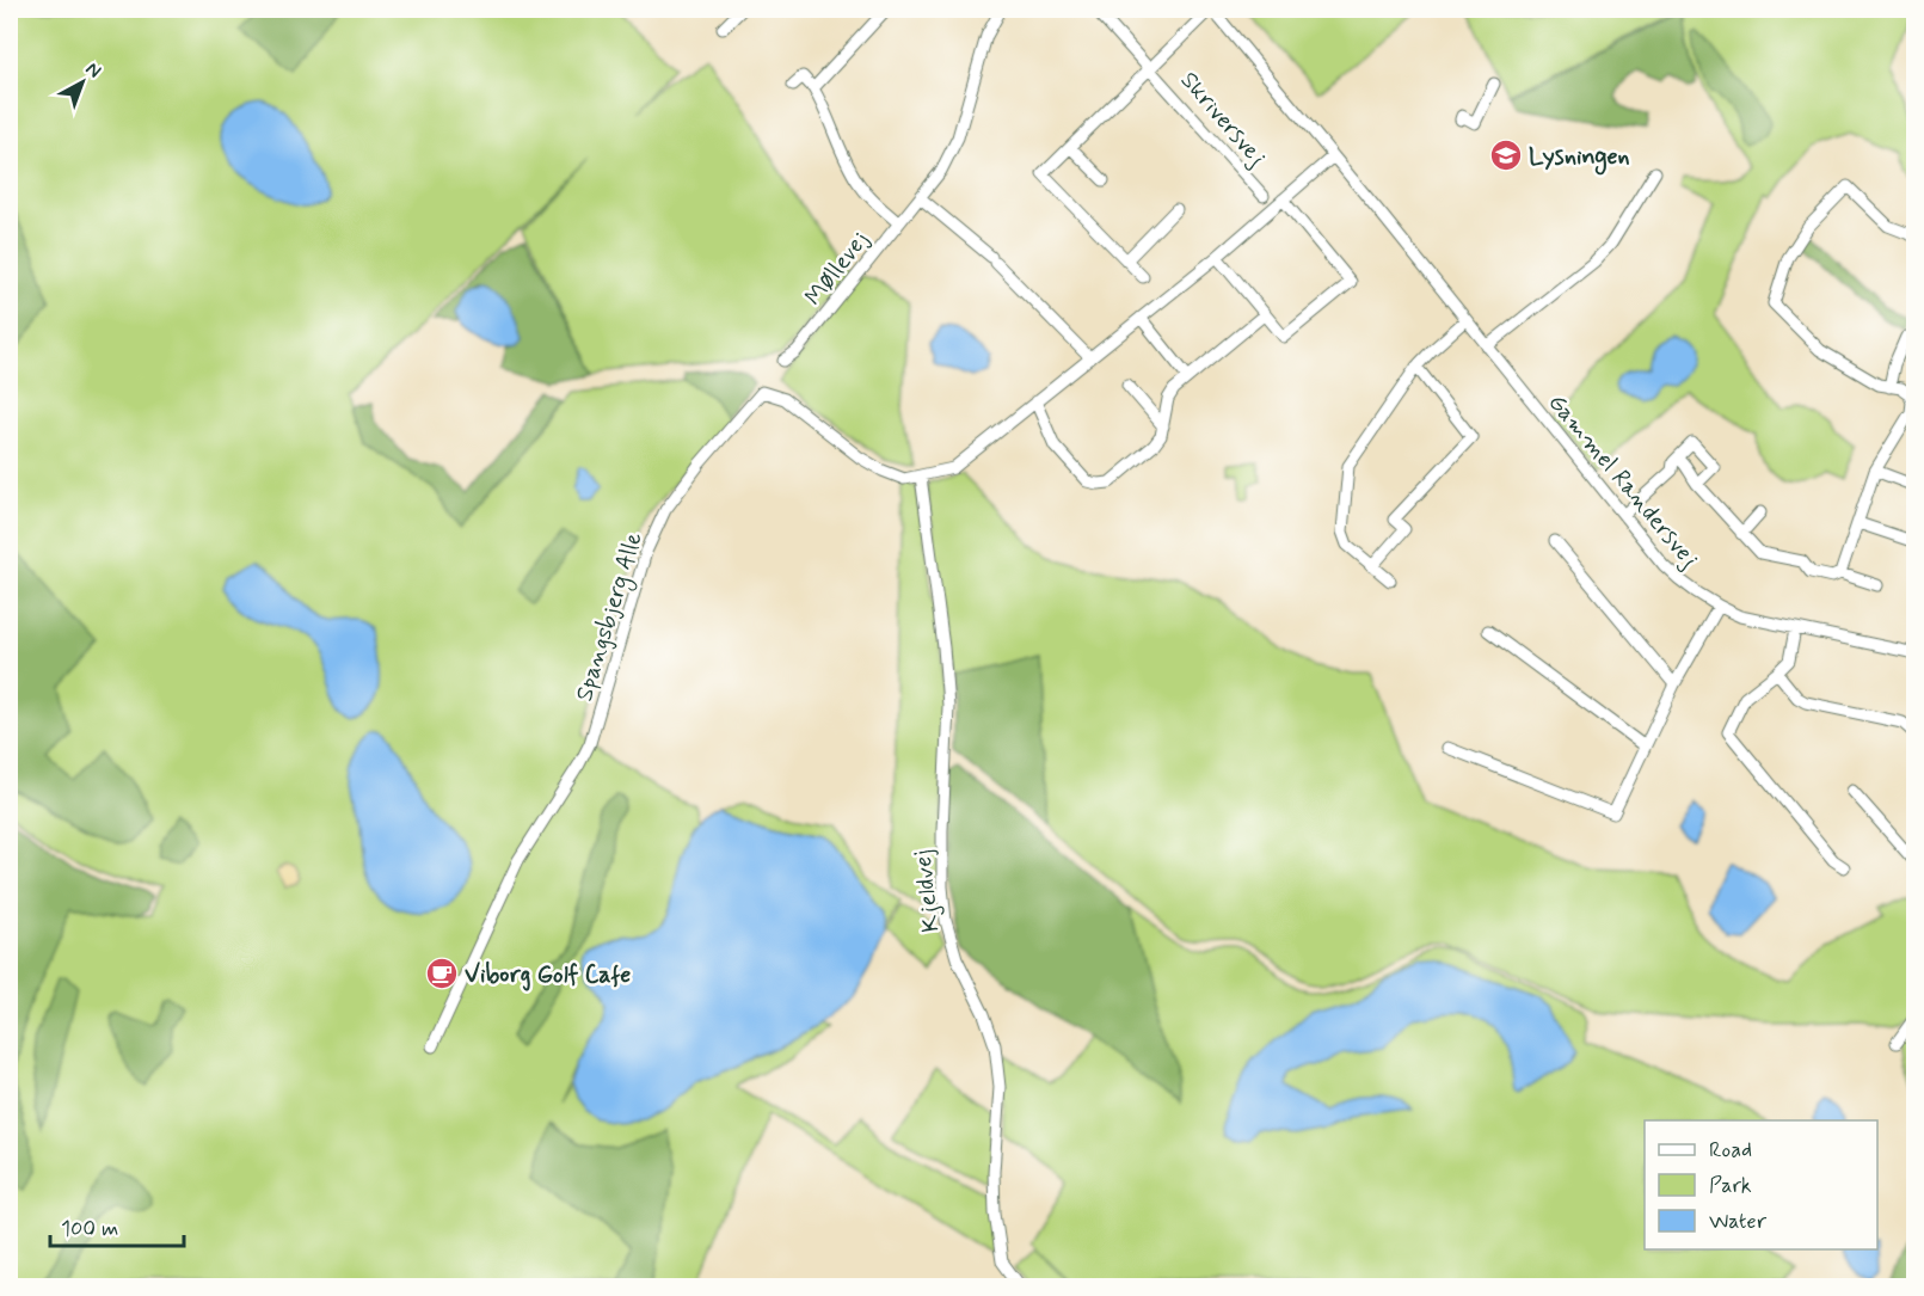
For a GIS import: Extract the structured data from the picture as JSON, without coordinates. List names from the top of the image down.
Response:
{
  "streets": {
    "street": [
      "Skriversvej",
      "Møllevej",
      "Gammel Randersvej",
      "Spangsbjerg Alle",
      "Kjeldvej"
    ]
  },
  "crossings": [
    ["Skriversvej", "Gammel Randersvej"],
    ["Gammel Randersvej", "Spangsbjerg Alle"],
    ["Spangsbjerg Alle", "Kjeldvej"]
  ],
  "places": {
    "school or university": ["Lysningen"],
    "cafe": ["Viborg Golf Cafe"]
  },
  "legend": ["Road", "Park", "Water"],
  "scale_bar": "100 m",
  "north": "top right"
}
